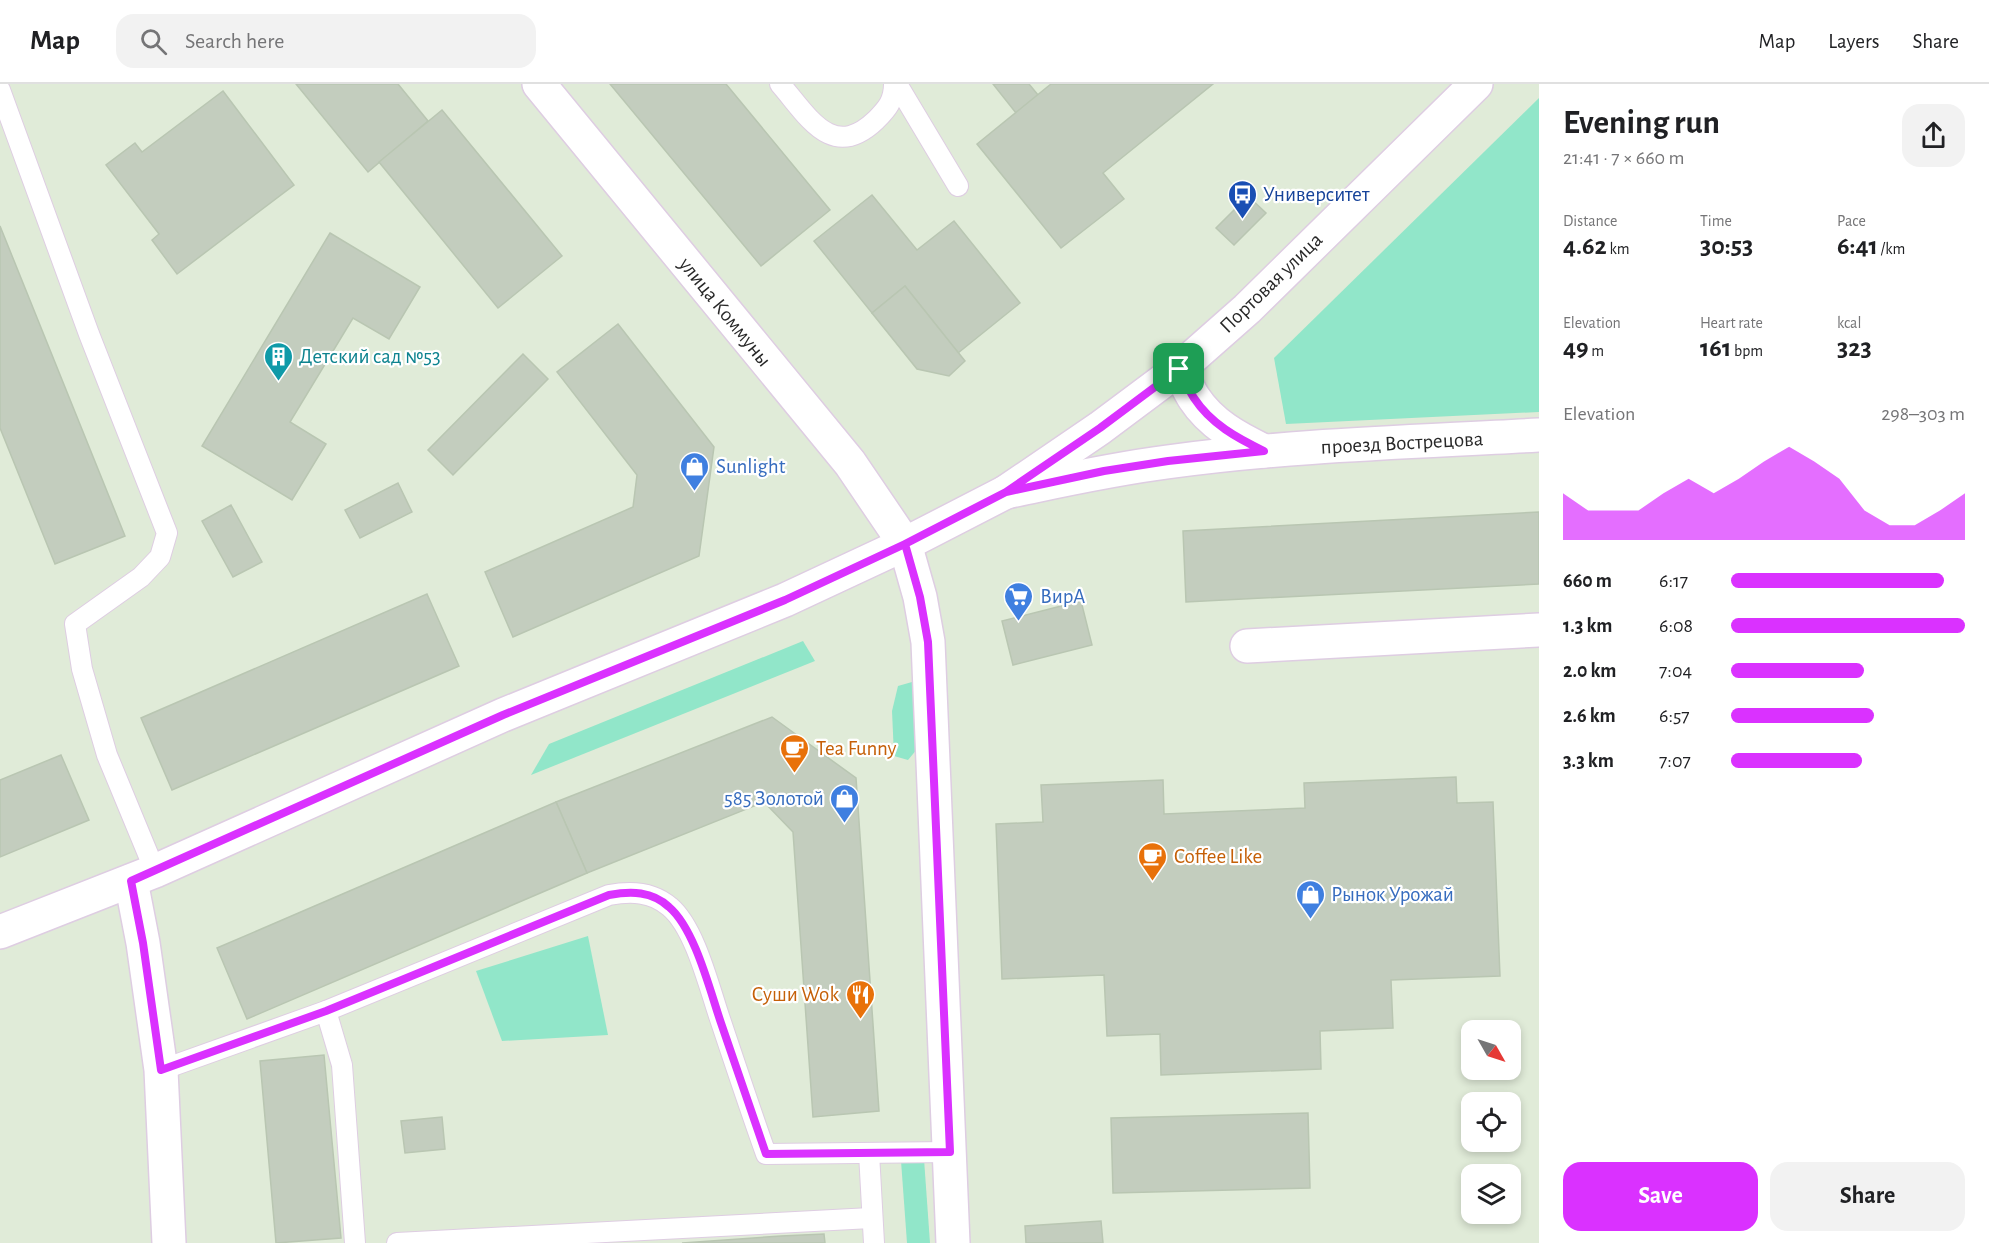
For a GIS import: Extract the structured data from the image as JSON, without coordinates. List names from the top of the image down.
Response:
{
  "streets": {
    "street": ["Портовая улица", "улица Коммуны", "проезд Вострецова"]
  },
  "crossings": [
    ["Портовая улица", "улица Коммуны"],
    ["Портовая улица", "проезд Вострецова"]
  ],
  "places": {
    "bus stop": ["Университет"],
    "building": ["Детский сад №53"],
    "shop": ["Sunlight", "585 Золотой", "Рынок Урожай"],
    "supermarket": ["ВирА"],
    "cafe": ["Tea Funny", "Coffee Like"],
    "restaurant": ["Суши Wok"]
  },
  "north": "bottom right",
  "page": {
    "header": "Map",
    "search": "Search here",
    "nav": ["Map", "Layers", "Share"],
    "heading": ["Evening run", "21:41 · 7 × 660 m"],
    "stats": [
      ["Distance", "4.62 km"],
      ["Time", "30:53"],
      ["Pace", "6:41 /km"],
      ["Elevation", "49 m"],
      ["Heart rate", "161 bpm"],
      ["kcal", "323"]
    ],
    "chart": ["Elevation", "298–303 m"],
    "list": [
      {
        "name": "660 m",
        "note": "6:17"
      },
      {
        "name": "1.3 km",
        "note": "6:08"
      },
      {
        "name": "2.0 km",
        "note": "7:04"
      },
      {
        "name": "2.6 km",
        "note": "6:57"
      },
      {
        "name": "3.3 km",
        "note": "7:07"
      }
    ],
    "buttons": ["Save", "Share"]
  }
}
